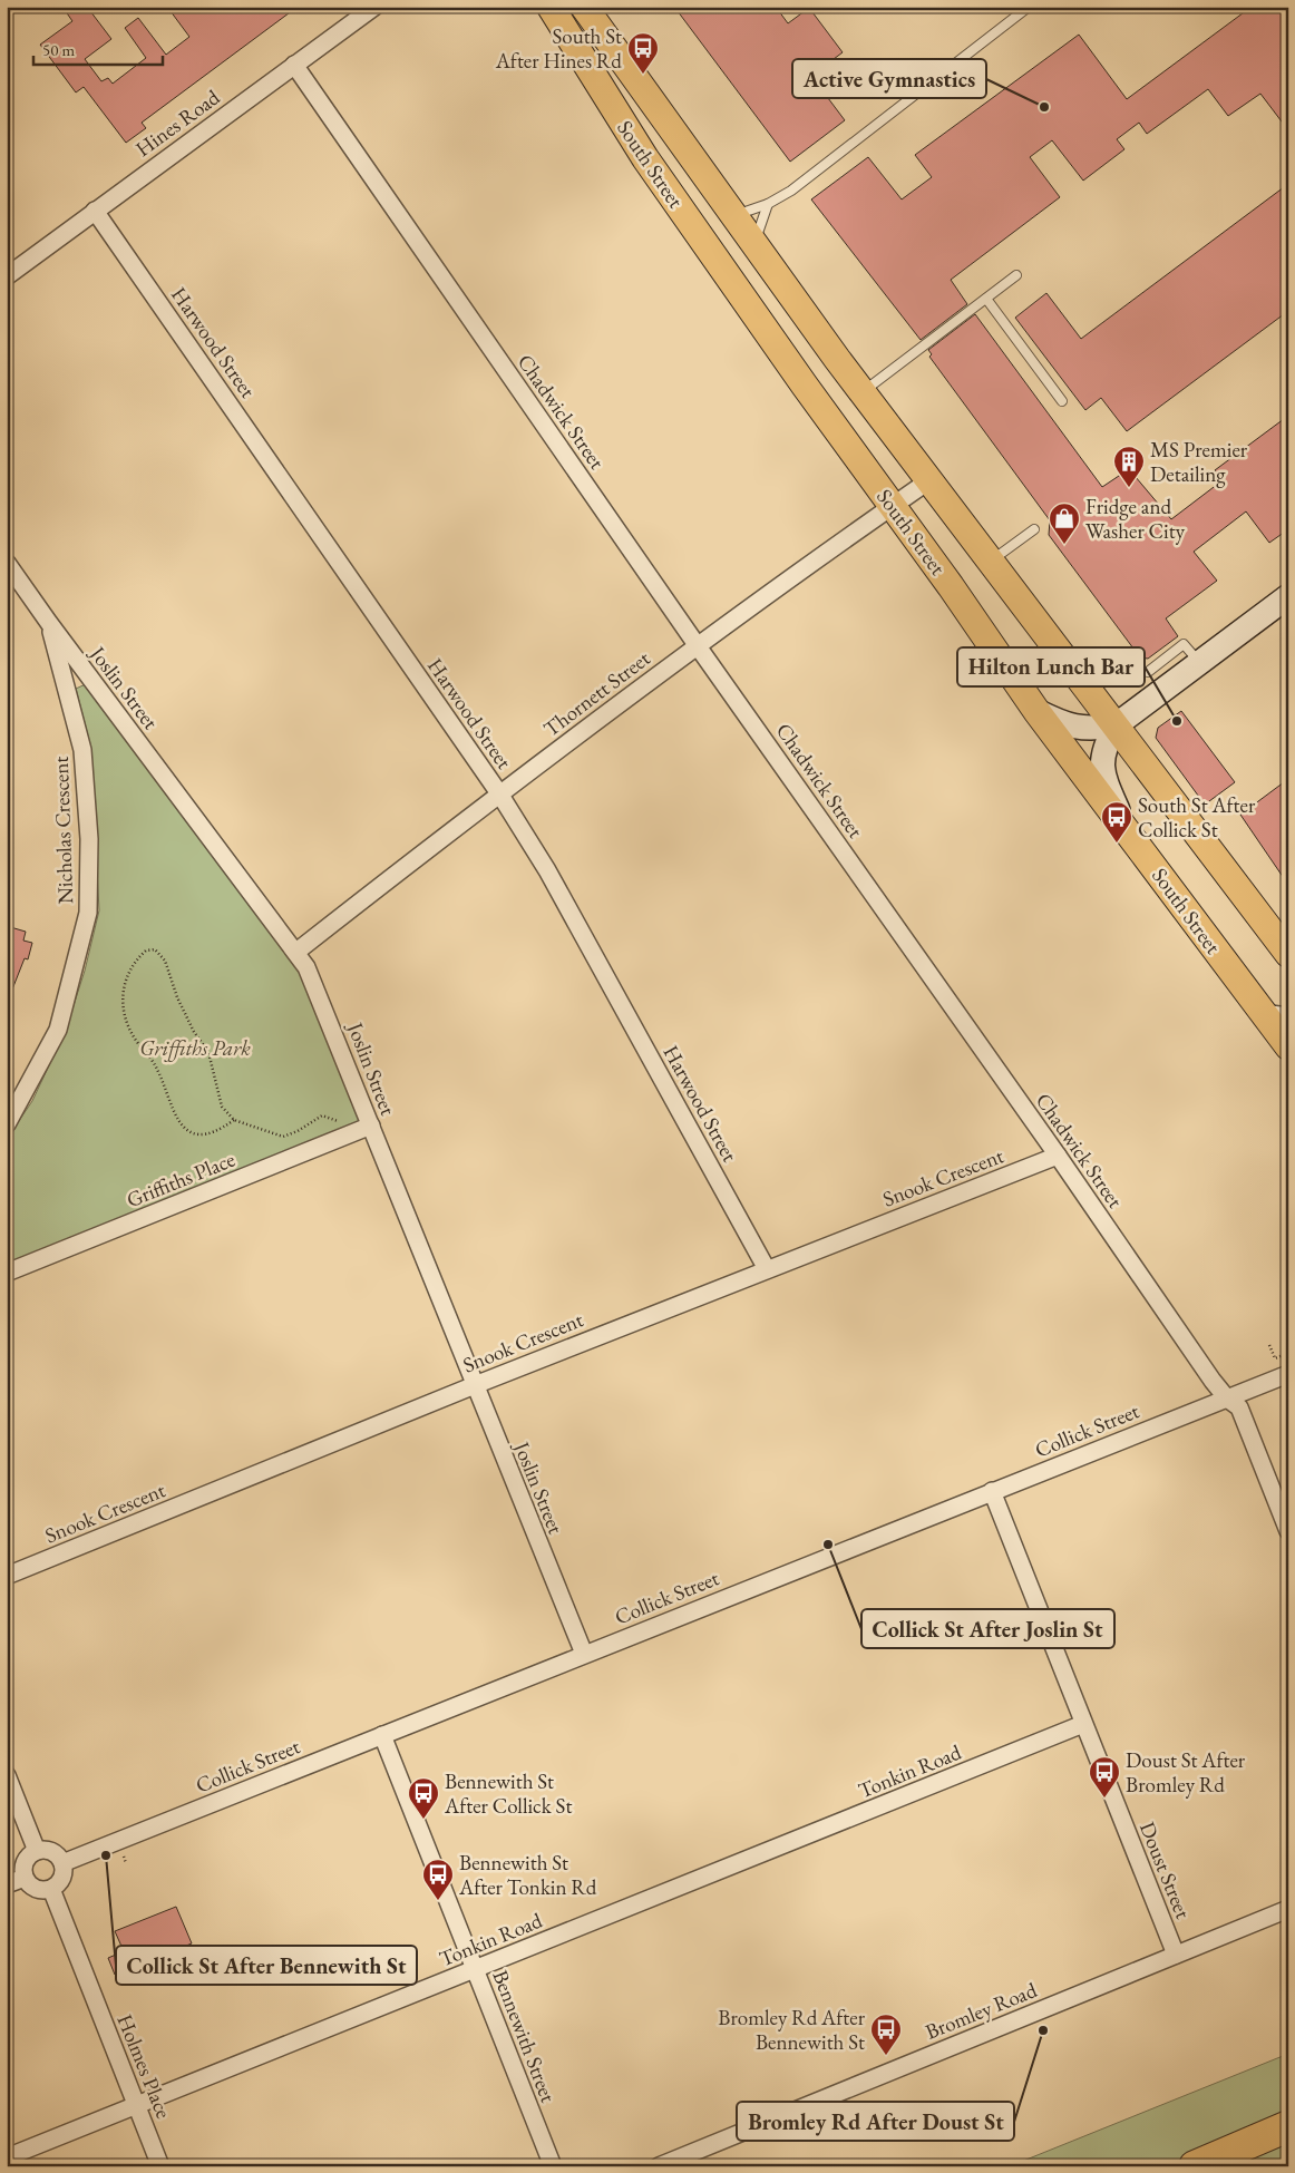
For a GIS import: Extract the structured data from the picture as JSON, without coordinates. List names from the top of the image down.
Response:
{
  "streets": {
    "main road": ["South Street"],
    "street": [
      "Hines Road",
      "Harwood Street",
      "Chadwick Street",
      "Joslin Street",
      "Thornett Street",
      "Nicholas Crescent",
      "Snook Crescent",
      "Griffiths Place",
      "Collick Street",
      "Tonkin Road",
      "Doust Street",
      "Bromley Road",
      "Bennewith Street",
      "Holmes Place"
    ]
  },
  "crossings": [
    ["Hines Road", "Harwood Street"],
    ["Hines Road", "Chadwick Street"],
    ["South Street", "Thornett Street"],
    ["Harwood Street", "Thornett Street"],
    ["Harwood Street", "Snook Crescent"],
    ["Chadwick Street", "Thornett Street"],
    ["Chadwick Street", "Snook Crescent"],
    ["Chadwick Street", "Collick Street"],
    ["Joslin Street", "Thornett Street"],
    ["Joslin Street", "Nicholas Crescent"],
    ["Joslin Street", "Snook Crescent"],
    ["Joslin Street", "Griffiths Place"],
    ["Joslin Street", "Collick Street"],
    ["Collick Street", "Doust Street"],
    ["Collick Street", "Bennewith Street"],
    ["Collick Street", "Holmes Place"],
    ["Tonkin Road", "Doust Street"],
    ["Tonkin Road", "Bennewith Street"],
    ["Tonkin Road", "Holmes Place"],
    ["Doust Street", "Bromley Road"]
  ],
  "parks": ["Griffiths Park"],
  "places": {
    "bus stop": [
      "South St After Hines Rd",
      "South St After Collick St",
      "Doust St After Bromley Rd",
      "Bennewith St After Collick St",
      "Bennewith St After Tonkin Rd",
      "Bromley Rd After Bennewith St"
    ],
    "other": [
      "Active Gymnastics",
      "Hilton Lunch Bar",
      "Collick St After Joslin St",
      "Collick St After Bennewith St",
      "Bromley Rd After Doust St"
    ],
    "building": ["MS Premier Detailing"],
    "shop": ["Fridge and Washer City"]
  },
  "scale_bar": "50 m"
}
